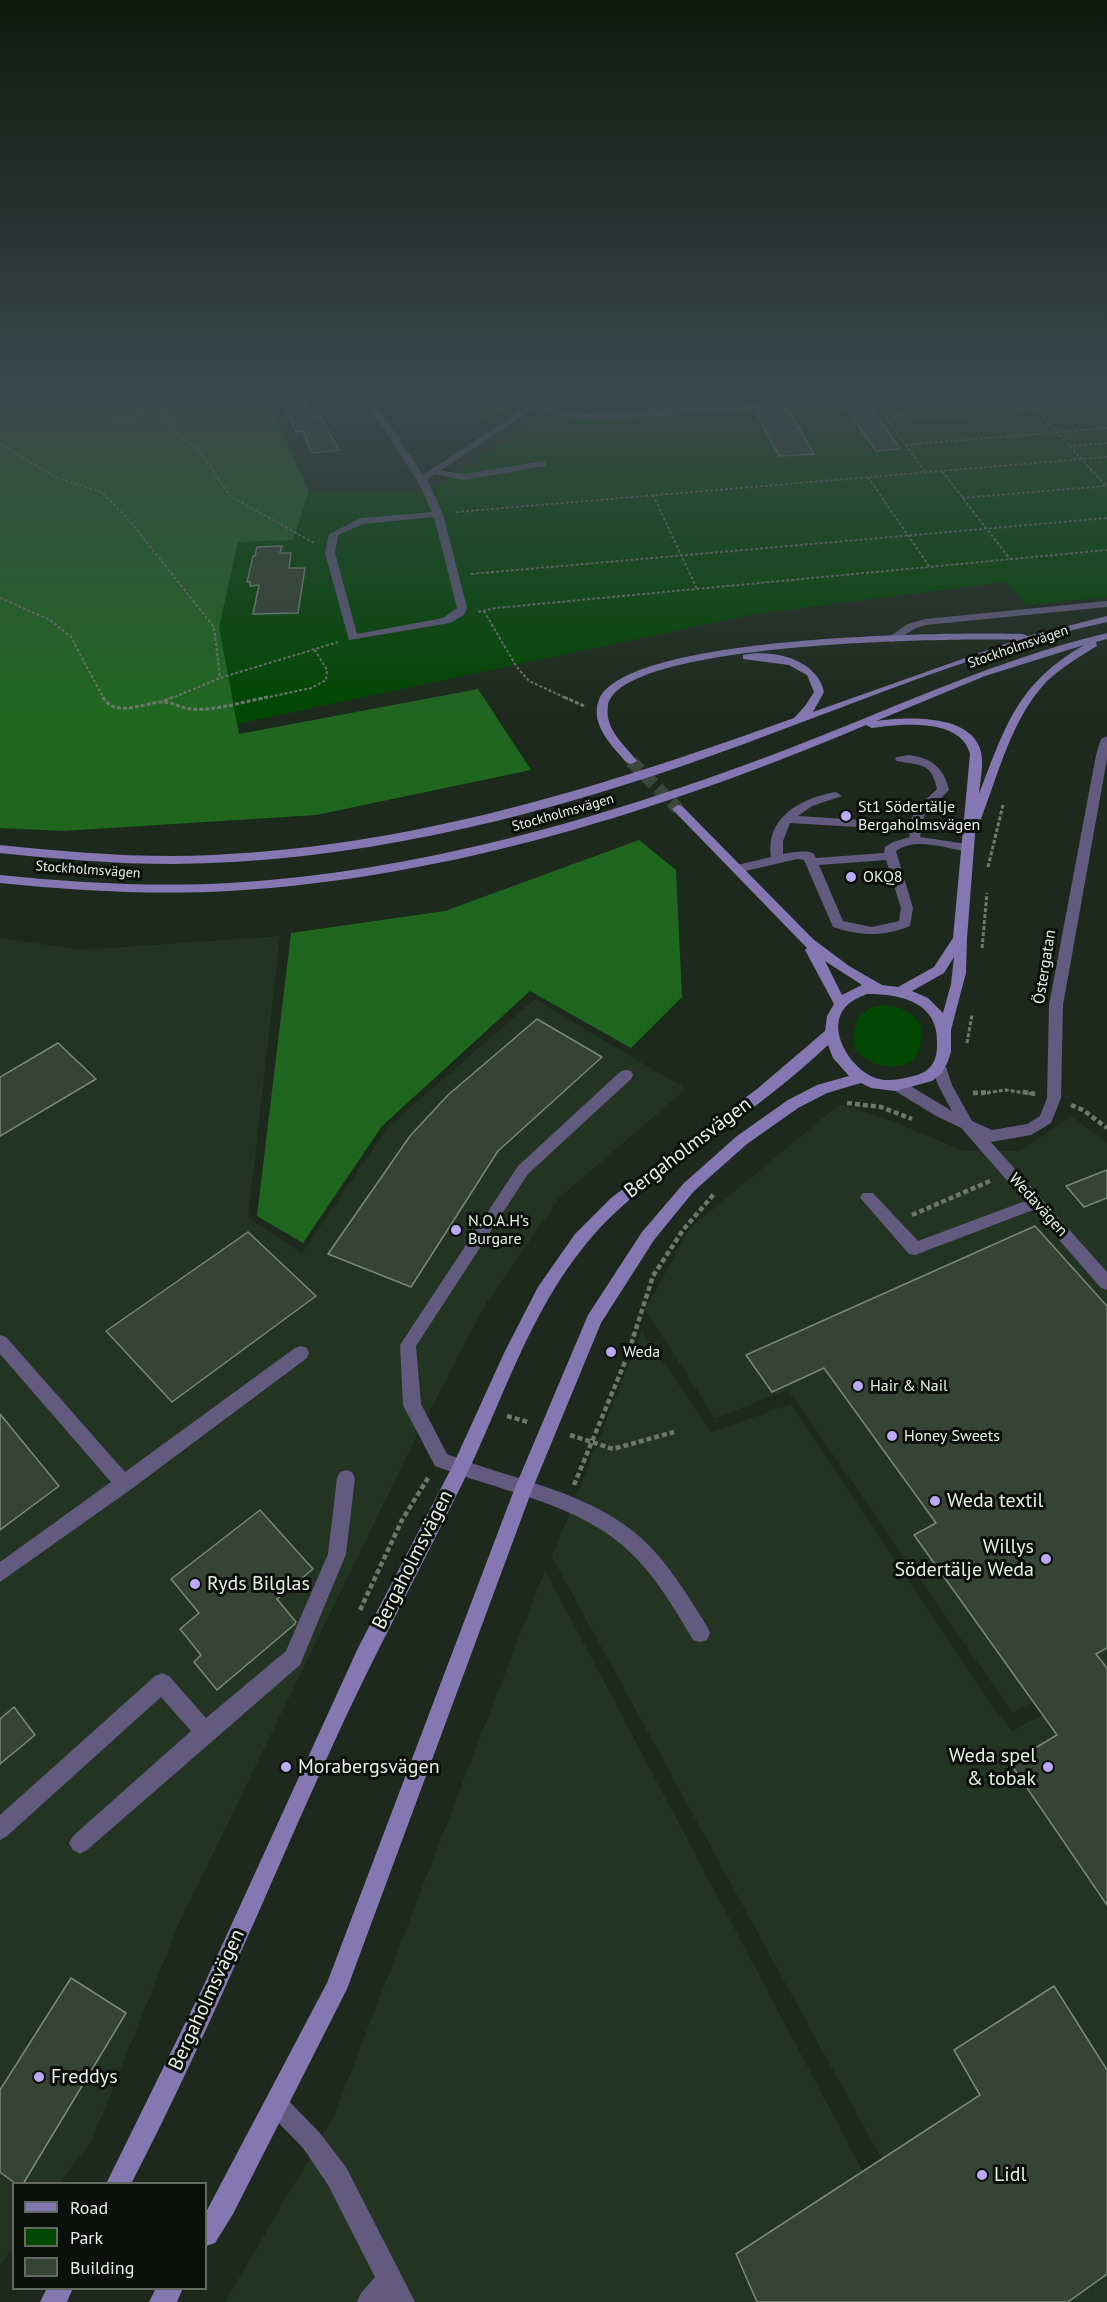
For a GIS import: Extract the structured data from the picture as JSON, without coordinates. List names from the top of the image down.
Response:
{
  "streets": {
    "main road": ["Stockholmsvägen", "Bergaholmsvägen"],
    "street": ["Östergatan", "Wedavägen"]
  },
  "crossings": [
    ["Östergatan", "Bergaholmsvägen"],
    ["Östergatan", "Wedavägen"]
  ],
  "places": [
    "St1 Södertälje Bergaholmsvägen",
    "OKQ8",
    "N.O.A.H’s Burgare",
    "Weda",
    "Hair & Nail",
    "Honey Sweets",
    "Weda textil",
    "Willys Södertälje Weda",
    "Ryds Bilglas",
    "Morabergsvägen",
    "Weda spel & tobak",
    "Freddys",
    "Lidl"
  ],
  "legend": ["Road", "Park", "Building"]
}
